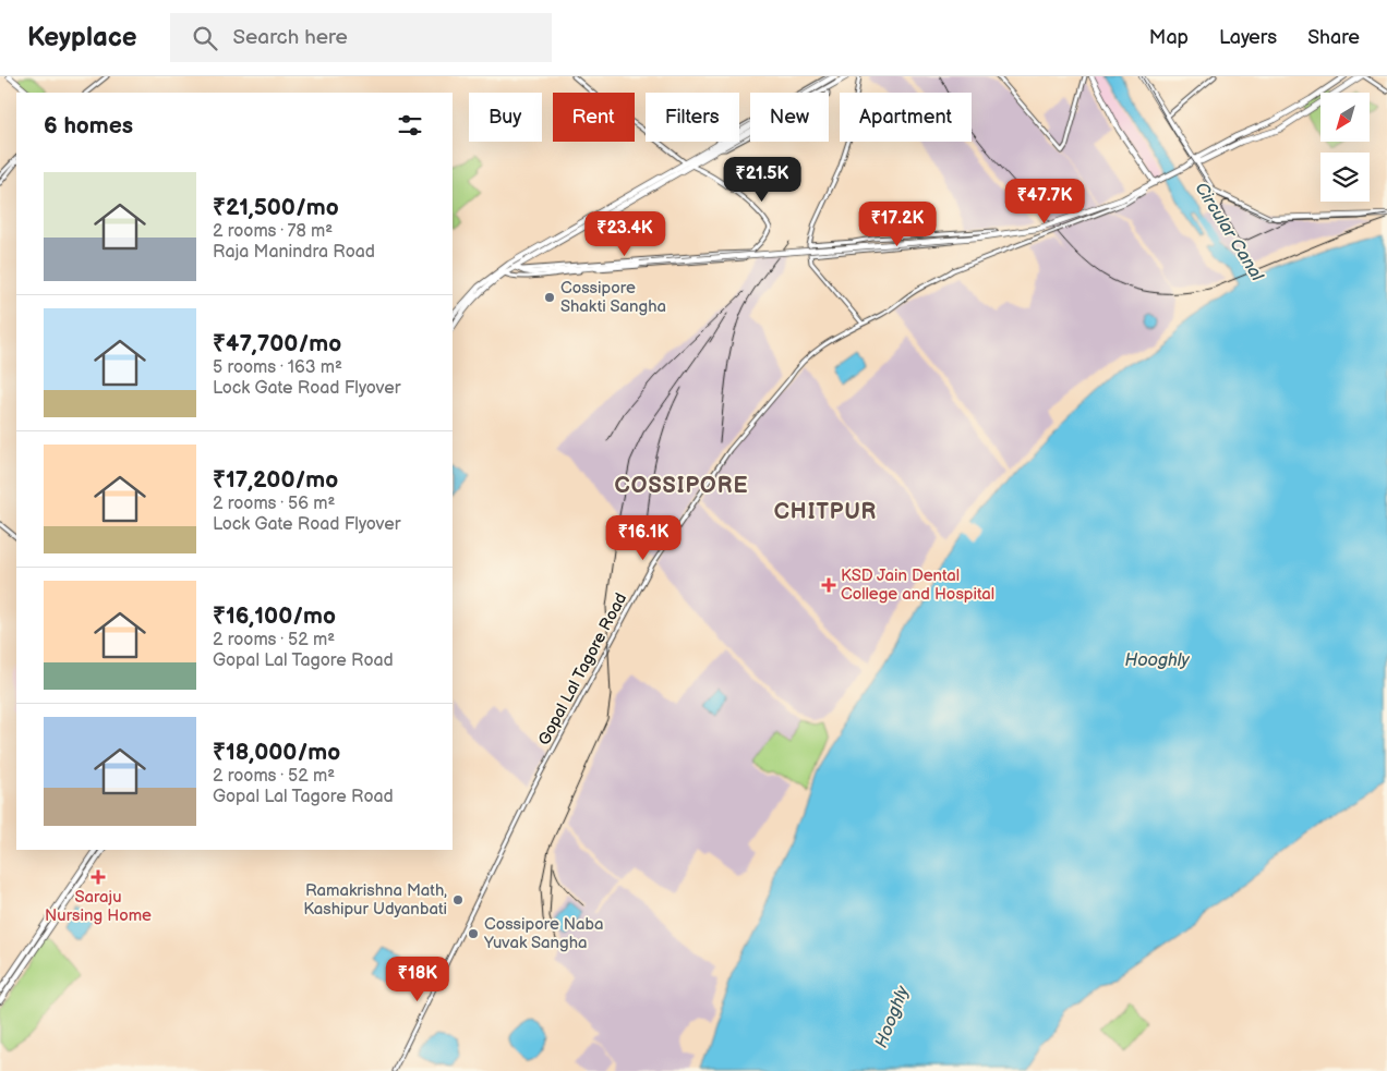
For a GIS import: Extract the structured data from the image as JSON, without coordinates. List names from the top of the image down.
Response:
{
  "streets": {
    "street": ["Gopal Lal Tagore Road"]
  },
  "districts": ["COSSIPORE", "CHITPUR"],
  "water": ["Circular Canal", "Hooghly"],
  "places": {
    "other": ["Cossipore Shakti Sangha", "Ramakrishna Math, Kashipur Udyanbati", "Cossipore Naba Yuvak Sangha"],
    "health": ["KSD Jain Dental College and Hospital", "Saraju Nursing Home"]
  },
  "north": "bottom left",
  "page": {
    "header": "Keyplace",
    "search": "Search here",
    "nav": ["Map", "Layers", "Share"],
    "chip": [
      "Buy",
      "Rent",
      "Filters",
      "New",
      "Apartment"
    ],
    "heading": "6 homes",
    "price": [
      "₹21.5K",
      "₹47.7K",
      "₹17.2K",
      "₹23.4K",
      "₹16.1K",
      "₹18K"
    ],
    "list": [
      {
        "name": "₹21,500/mo",
        "note": "2 rooms · 78 m² · Raja Manindra Road"
      },
      {
        "name": "₹47,700/mo",
        "note": "5 rooms · 163 m² · Lock Gate Road Flyover"
      },
      {
        "name": "₹17,200/mo",
        "note": "2 rooms · 56 m² · Lock Gate Road Flyover"
      },
      {
        "name": "₹16,100/mo",
        "note": "2 rooms · 52 m² · Gopal Lal Tagore Road"
      },
      {
        "name": "₹18,000/mo",
        "note": "2 rooms · 52 m² · Gopal Lal Tagore Road"
      }
    ]
  }
}
